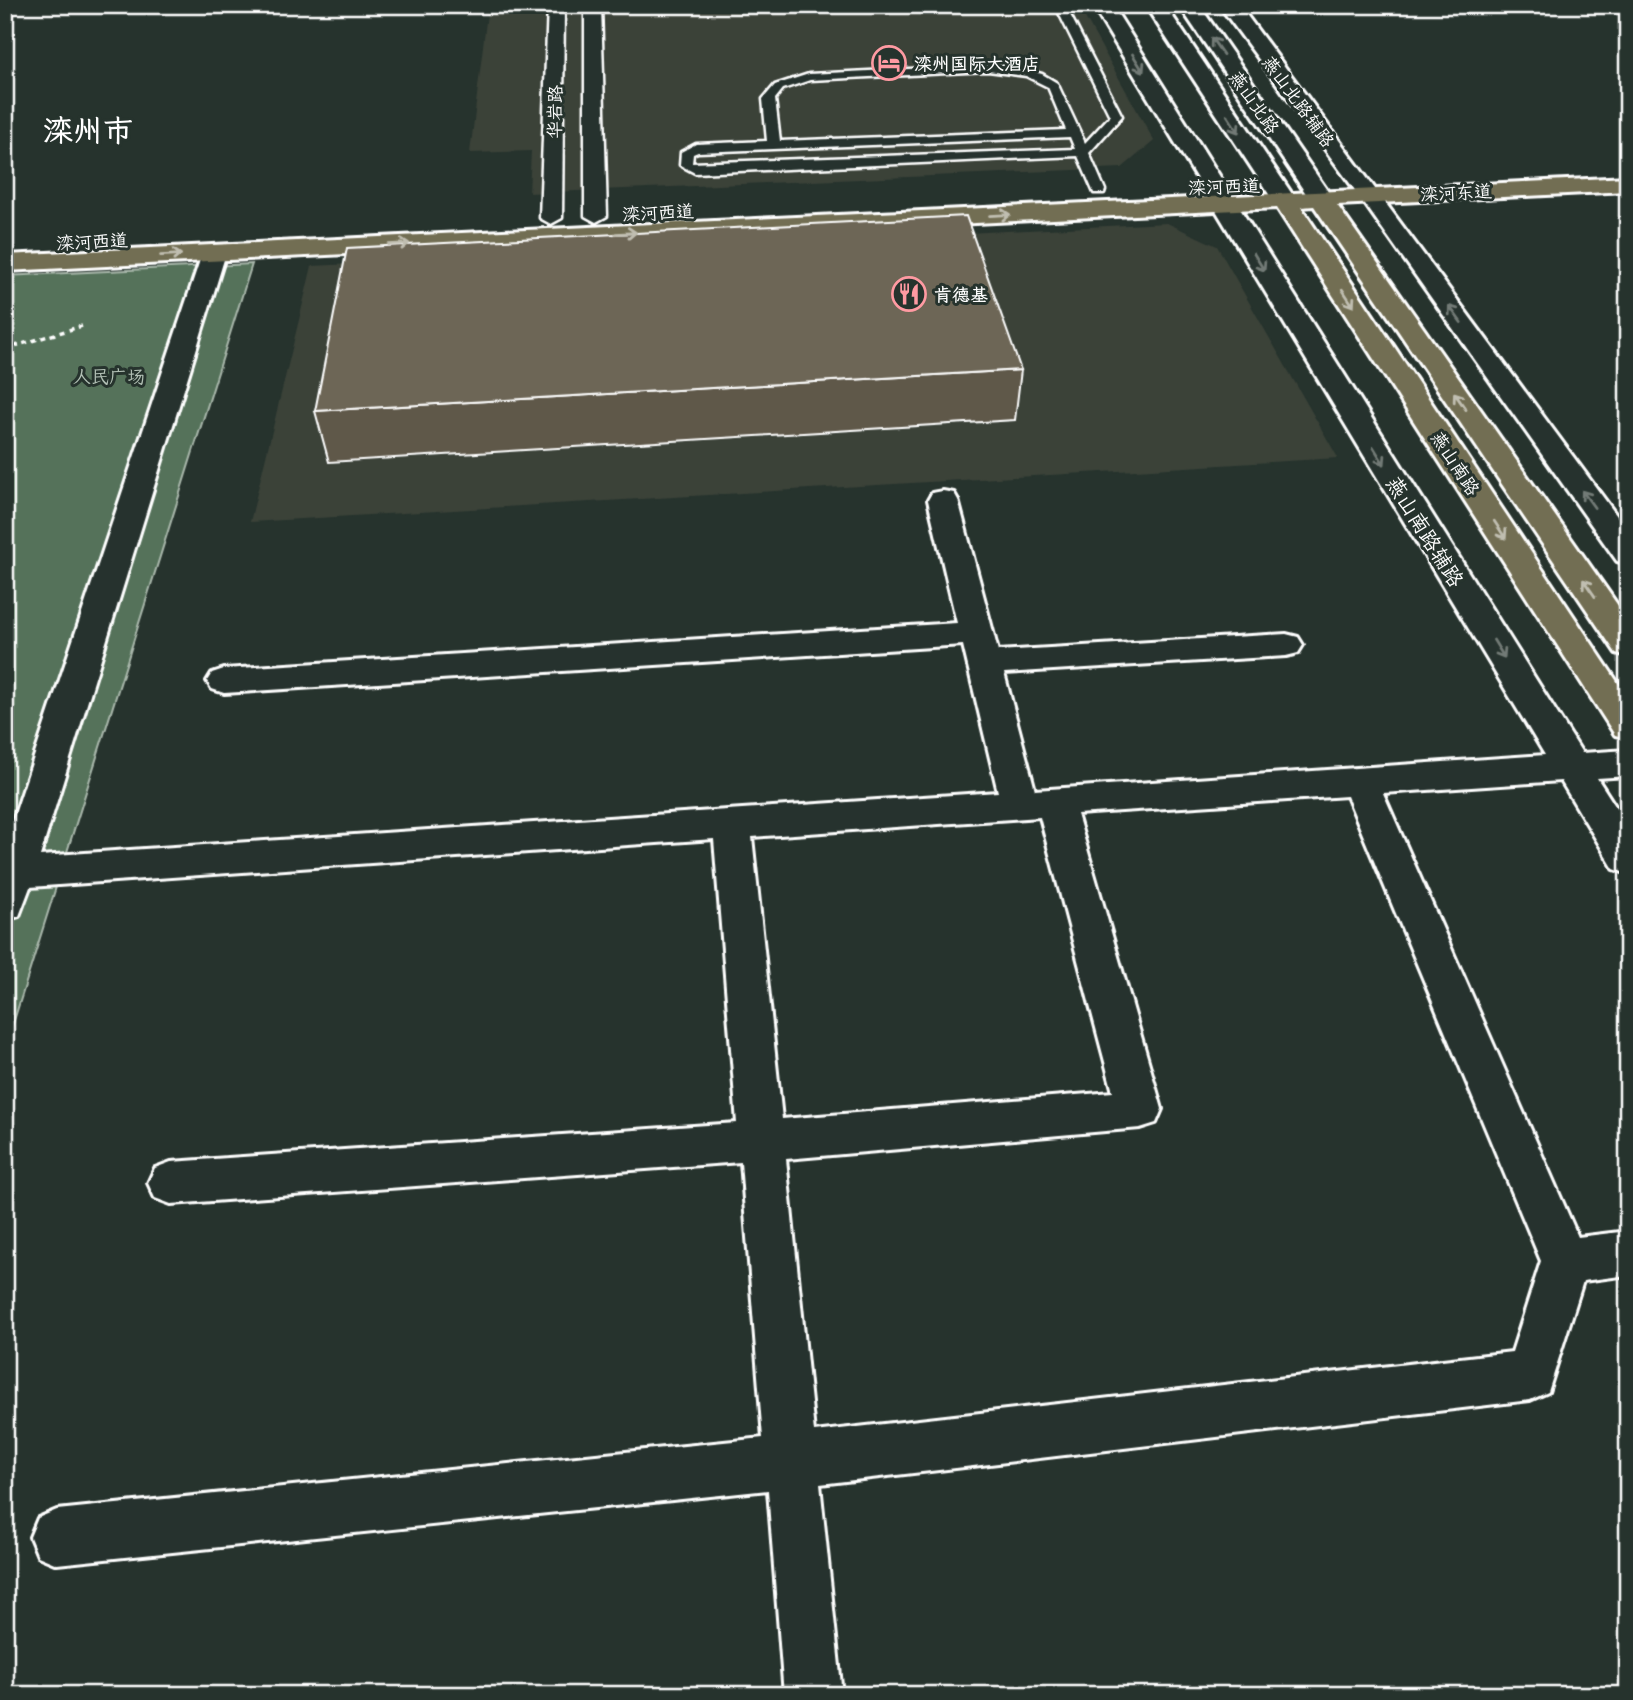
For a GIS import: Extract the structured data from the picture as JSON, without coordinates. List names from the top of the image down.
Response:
{
  "streets": {
    "main road": ["滦河西道", "滦河东道", "燕山南路"],
    "street": [
      "燕山北路辅路",
      "燕山北路",
      "华岩路",
      "燕山南路辅路"
    ]
  },
  "crossings": [
    ["燕山北路辅路", "滦河东道"],
    ["燕山北路", "滦河西道"],
    ["燕山北路", "滦河东道"],
    ["燕山北路", "燕山南路"],
    ["华岩路", "滦河西道"],
    ["滦河西道", "滦河东道"],
    ["滦河西道", "燕山南路"],
    ["滦河西道", "燕山南路辅路"],
    ["滦河东道", "燕山南路"]
  ],
  "districts": ["滦州市"],
  "parks": ["人民广场"],
  "places": {
    "hotel": ["滦州国际大酒店"],
    "restaurant": ["肯德基"]
  }
}
